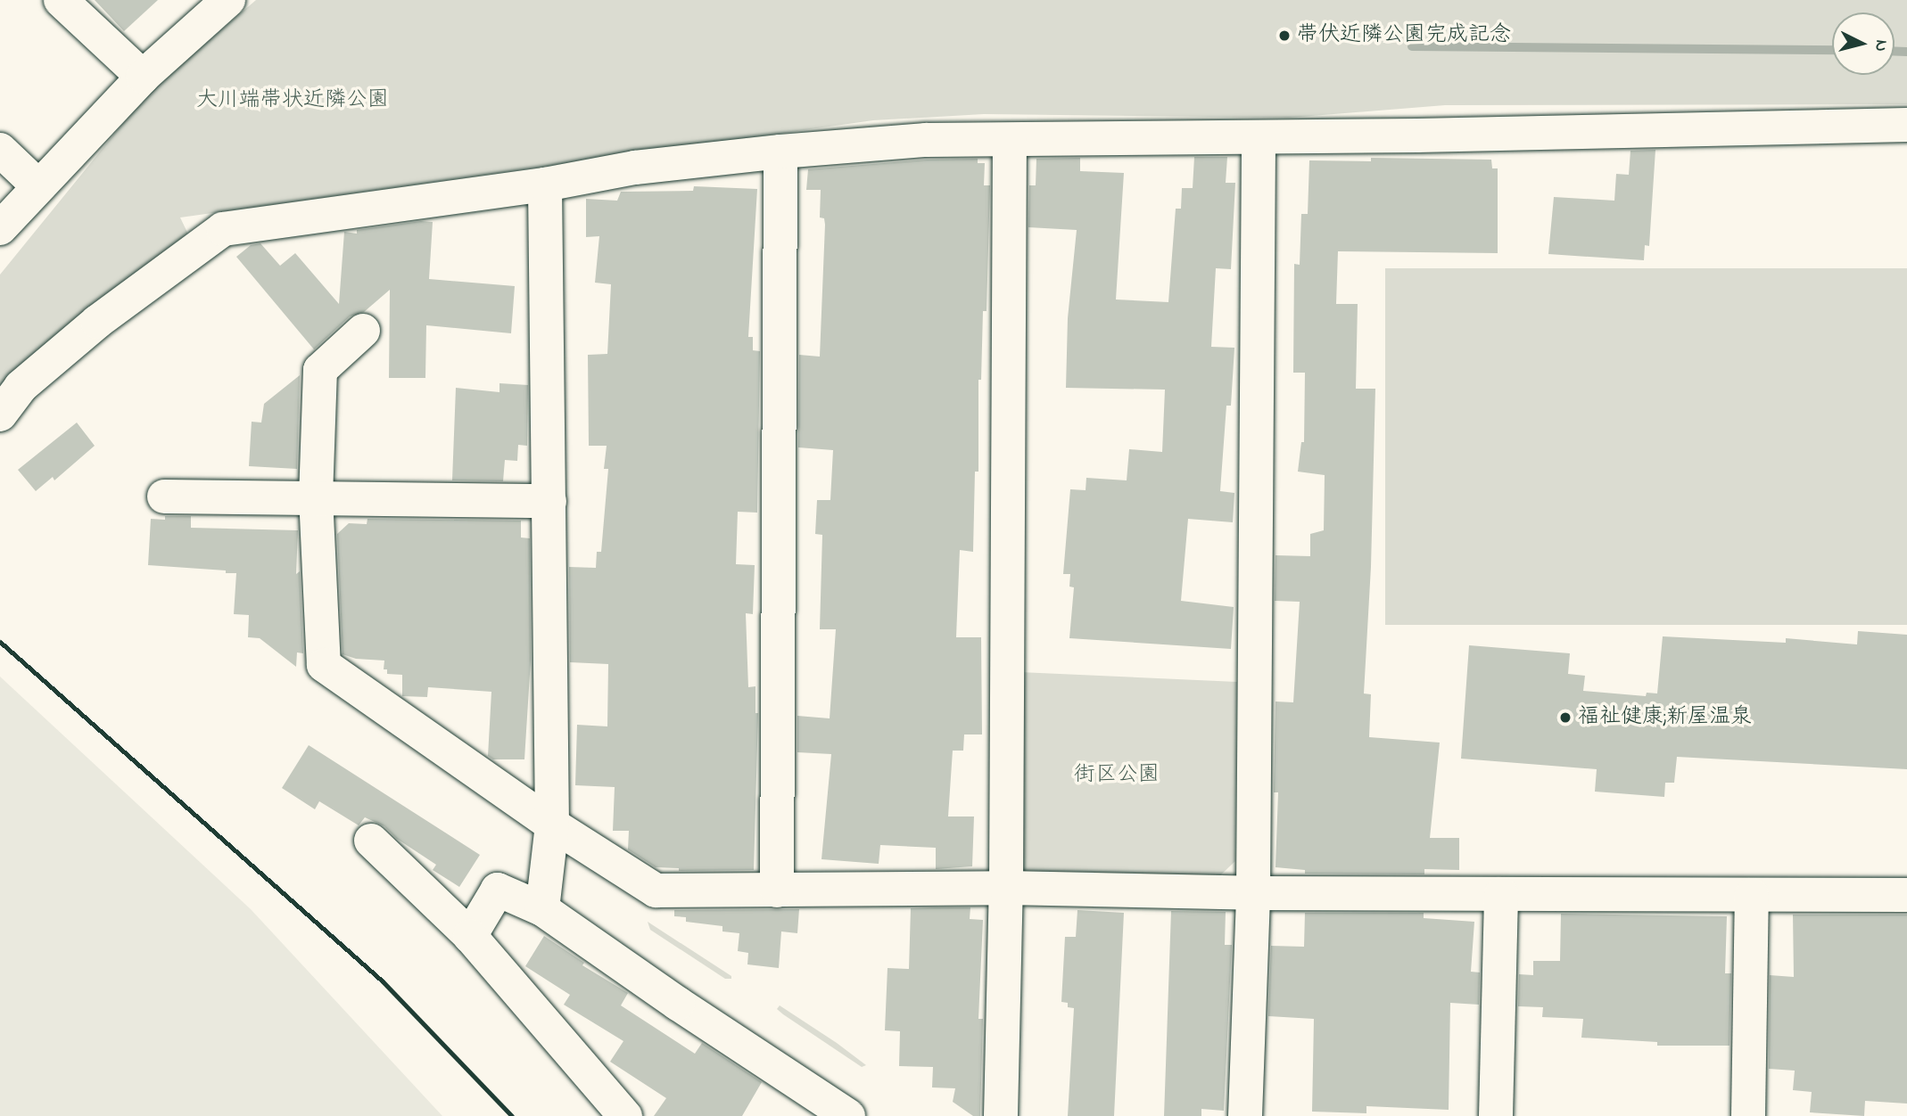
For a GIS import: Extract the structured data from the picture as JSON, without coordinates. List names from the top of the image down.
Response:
{
  "parks": ["大川端帯状近隣公園", "街区公園"],
  "places": ["帯伏近隣公園完成記念", "福祉健康;新屋温泉"],
  "north": "right"
}
